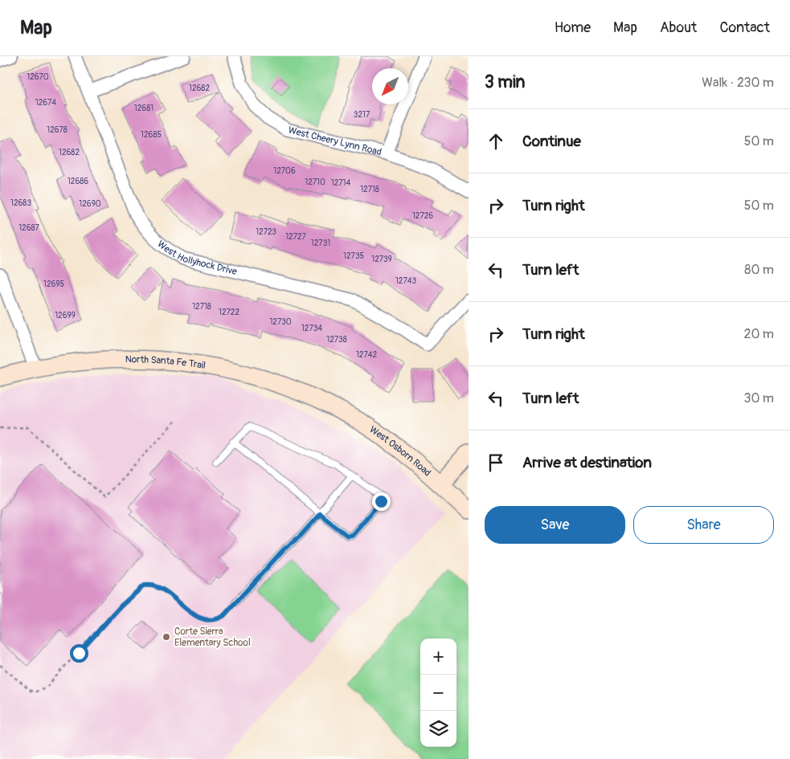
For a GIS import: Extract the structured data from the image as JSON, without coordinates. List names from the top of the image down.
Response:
{
  "streets": {
    "street": [
      "West Cheery Lynn Road",
      "West Hollyhock Drive",
      "North Santa Fe Trail",
      "West Osborn Road"
    ]
  },
  "crossings": [
    ["North Santa Fe Trail", "West Osborn Road"]
  ],
  "places": ["Corte Sierra Elementary School"],
  "house_numbers": [
    "12670",
    "12682",
    "12674",
    "12681",
    "3217",
    "12678",
    "12685",
    "12682",
    "12706",
    "12686",
    "12710",
    "12714",
    "12718",
    "12683",
    "12690",
    "12726",
    "12687",
    "12723",
    "12727",
    "12731",
    "12735",
    "12739",
    "12743",
    "12695",
    "12718",
    "12722",
    "12699",
    "12730",
    "12734",
    "12738",
    "12742"
  ],
  "north": "bottom left",
  "page": {
    "header": "Map",
    "nav": [
      "Home",
      "Map",
      "About",
      "Contact"
    ],
    "heading": ["3 min", "Walk · 230 m"],
    "list": [
      ["Continue", "50 m"],
      ["Turn right", "50 m"],
      ["Turn left", "80 m"],
      ["Turn right", "20 m"],
      ["Turn left", "30 m"],
      "Arrive at destination"
    ],
    "buttons": ["Save", "Share"],
    "map_buttons": ["+", "−"]
  }
}
